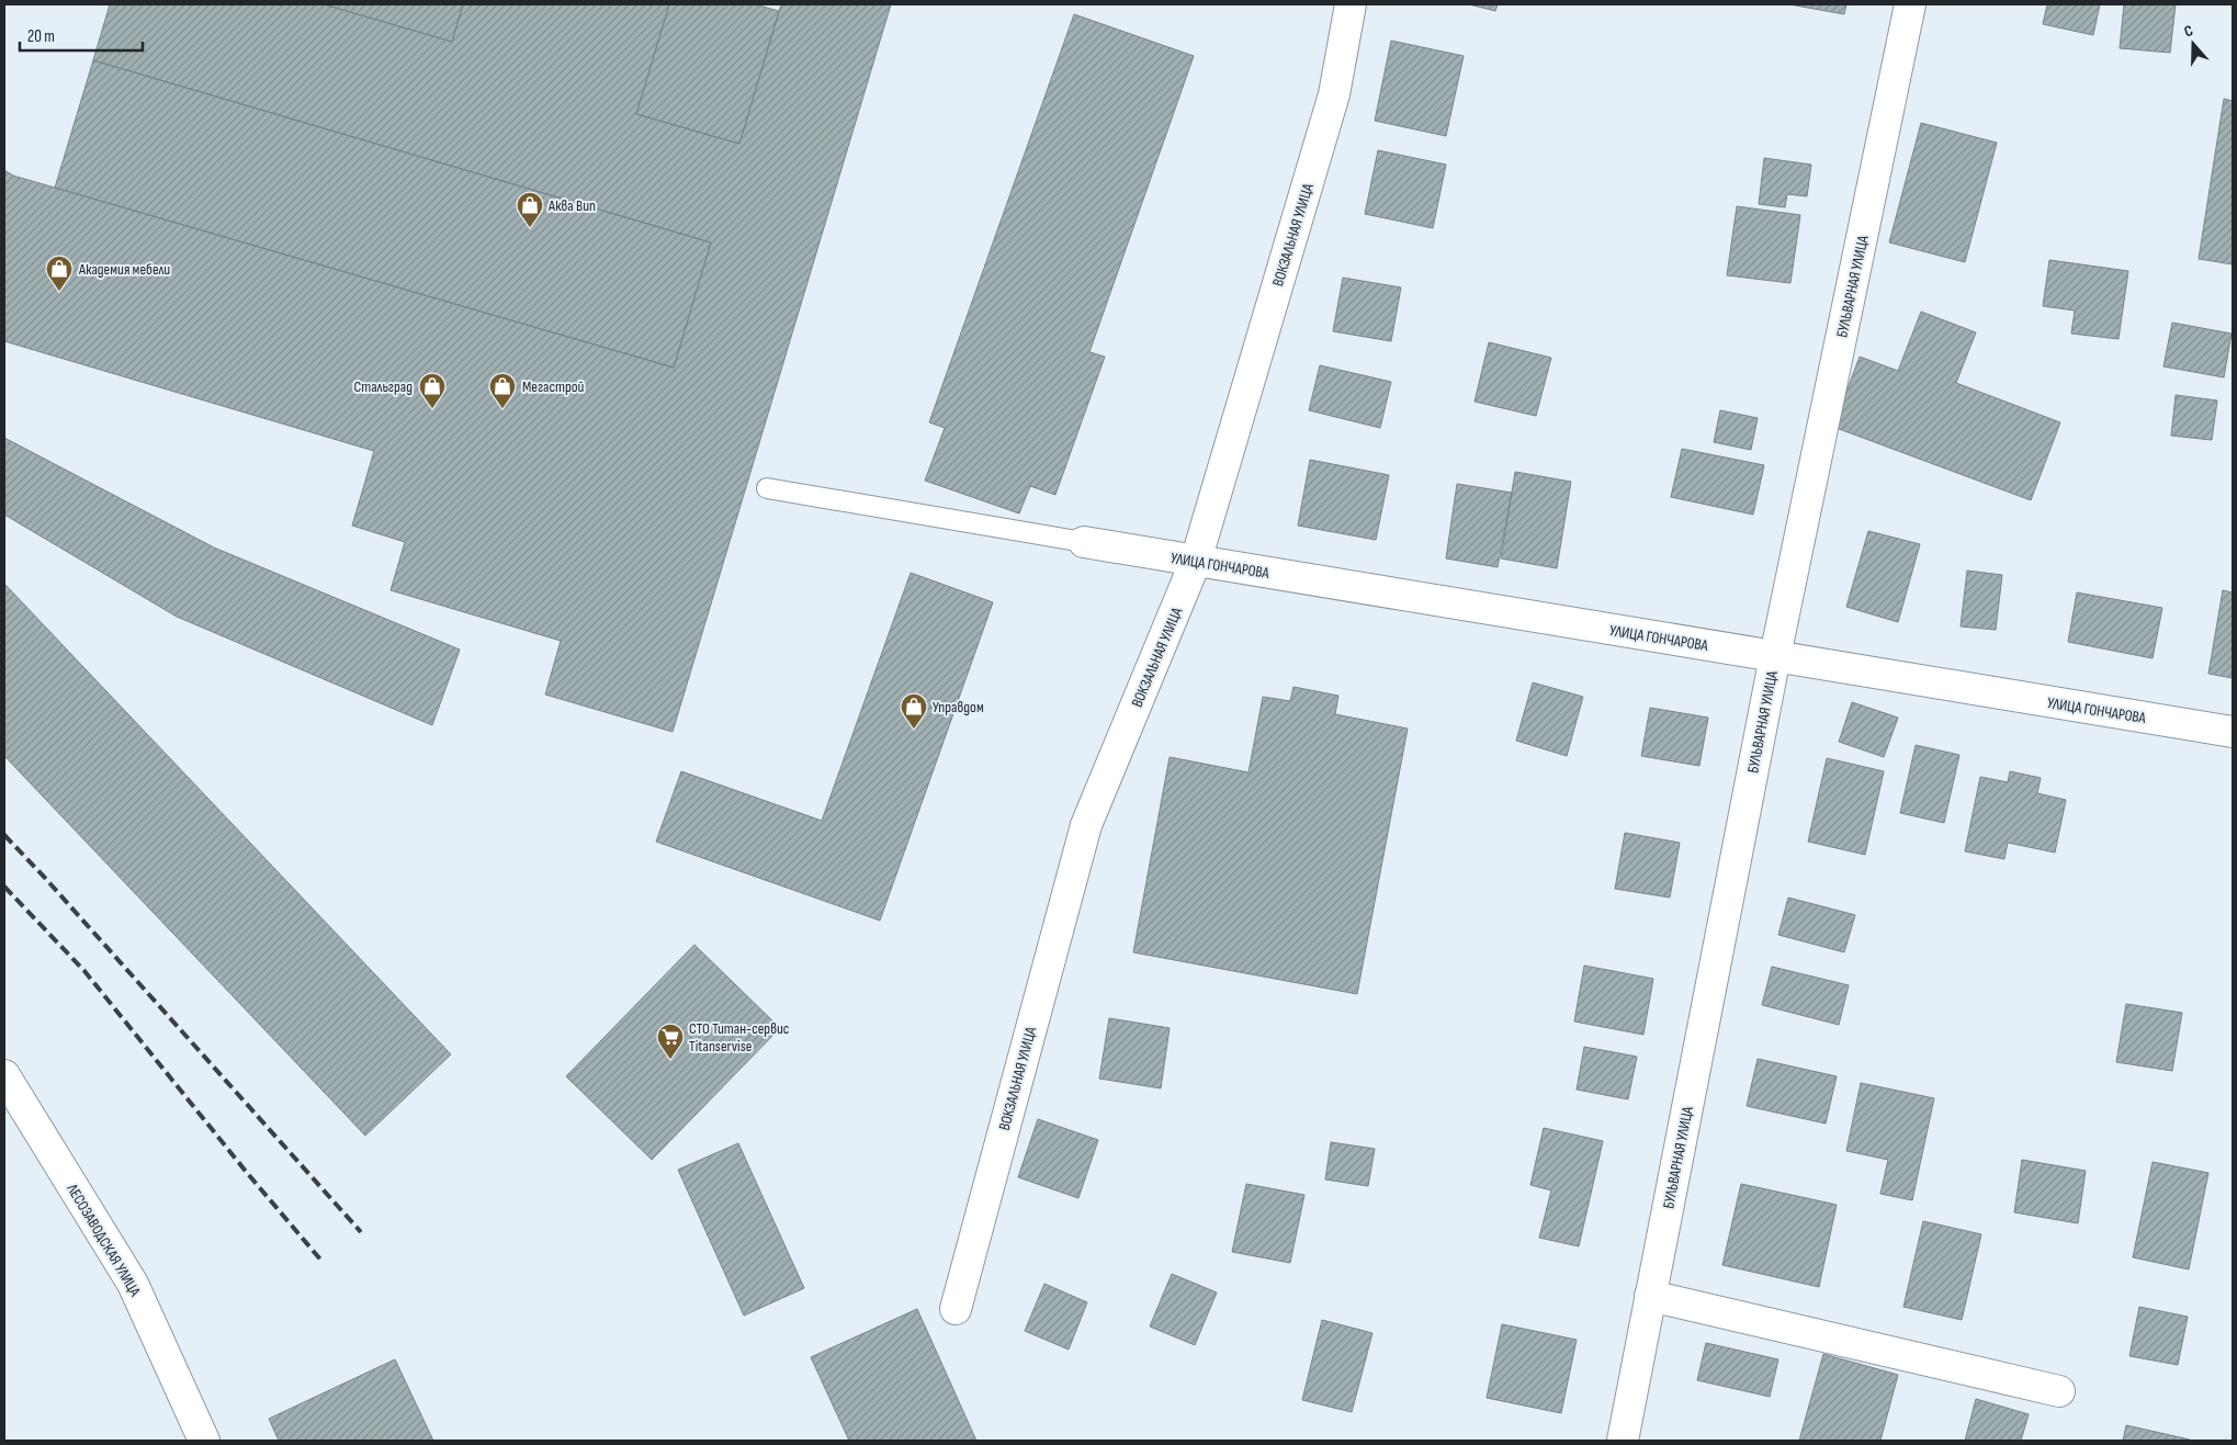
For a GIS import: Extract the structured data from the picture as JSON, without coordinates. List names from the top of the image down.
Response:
{
  "streets": {
    "street": [
      "ВОКЗАЛЬНАЯ УЛИЦА",
      "БУЛЬВАРНАЯ УЛИЦА",
      "УЛИЦА ГОНЧАРОВА",
      "ЛЕСОЗАВОДСКАЯ УЛИЦА"
    ]
  },
  "crossings": [
    ["ВОКЗАЛЬНАЯ УЛИЦА", "УЛИЦА ГОНЧАРОВА"],
    ["БУЛЬВАРНАЯ УЛИЦА", "УЛИЦА ГОНЧАРОВА"]
  ],
  "places": {
    "shop": [
      "Аква Вип",
      "Академия мебели",
      "Стальград",
      "Мегастрой",
      "Управдом"
    ],
    "supermarket": ["СТО Титан-сервис Titanservise"]
  },
  "scale_bar": "20 m",
  "north": "top"
}
